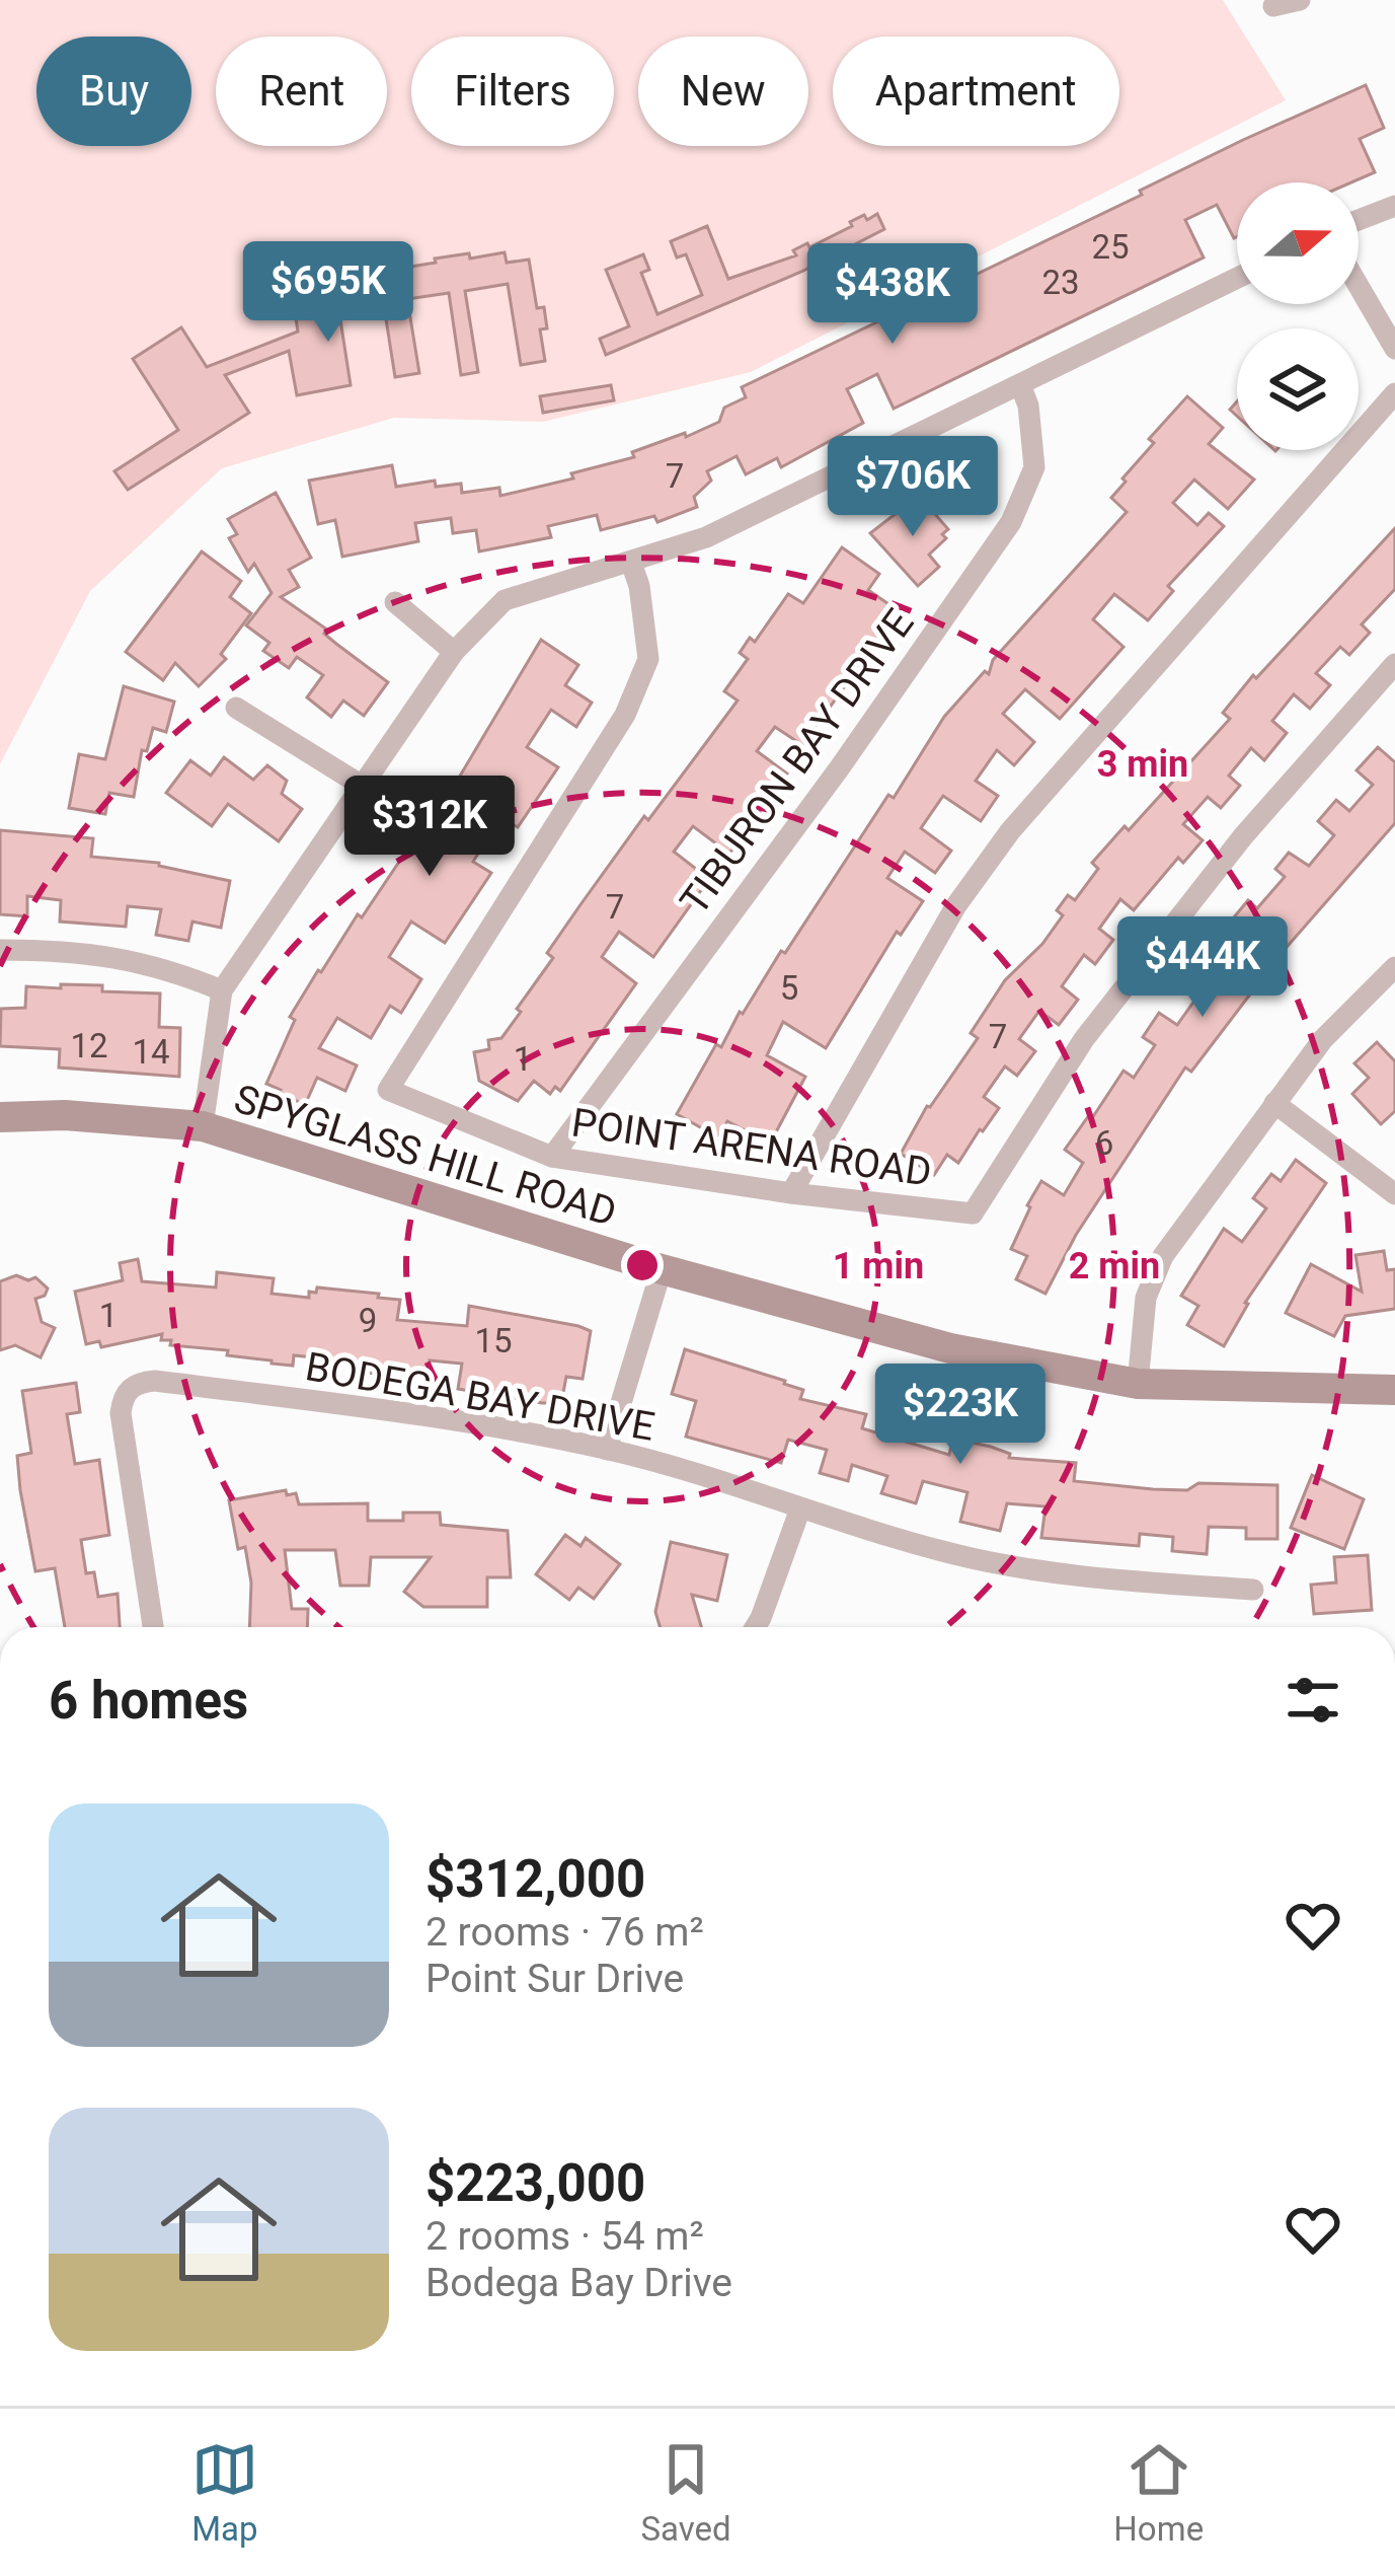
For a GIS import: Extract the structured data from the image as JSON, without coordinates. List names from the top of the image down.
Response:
{
  "streets": {
    "main road": ["SPYGLASS HILL ROAD"],
    "street": ["TIBURON BAY DRIVE", "POINT ARENA ROAD", "BODEGA BAY DRIVE"]
  },
  "crossings": [
    ["TIBURON BAY DRIVE", "POINT ARENA ROAD"]
  ],
  "house_numbers": [
    "25",
    "23",
    "7",
    "7",
    "5",
    "7",
    "12",
    "14",
    "1",
    "6",
    "1",
    "9",
    "15"
  ],
  "north": "right",
  "page": {
    "chip": [
      "Buy",
      "Rent",
      "Filters",
      "New",
      "Apartment"
    ],
    "price": [
      "$695K",
      "$438K",
      "$706K",
      "$312K",
      "$444K",
      "$223K"
    ],
    "heading": "6 homes",
    "list": [
      {
        "name": "$312,000",
        "note": "2 rooms · 76 m² · Point Sur Drive"
      },
      {
        "name": "$223,000",
        "note": "2 rooms · 54 m² · Bodega Bay Drive"
      }
    ],
    "tabs": ["Map", "Saved", "Home"]
  },
  "rings": ["3 min", "1 min", "2 min"]
}
